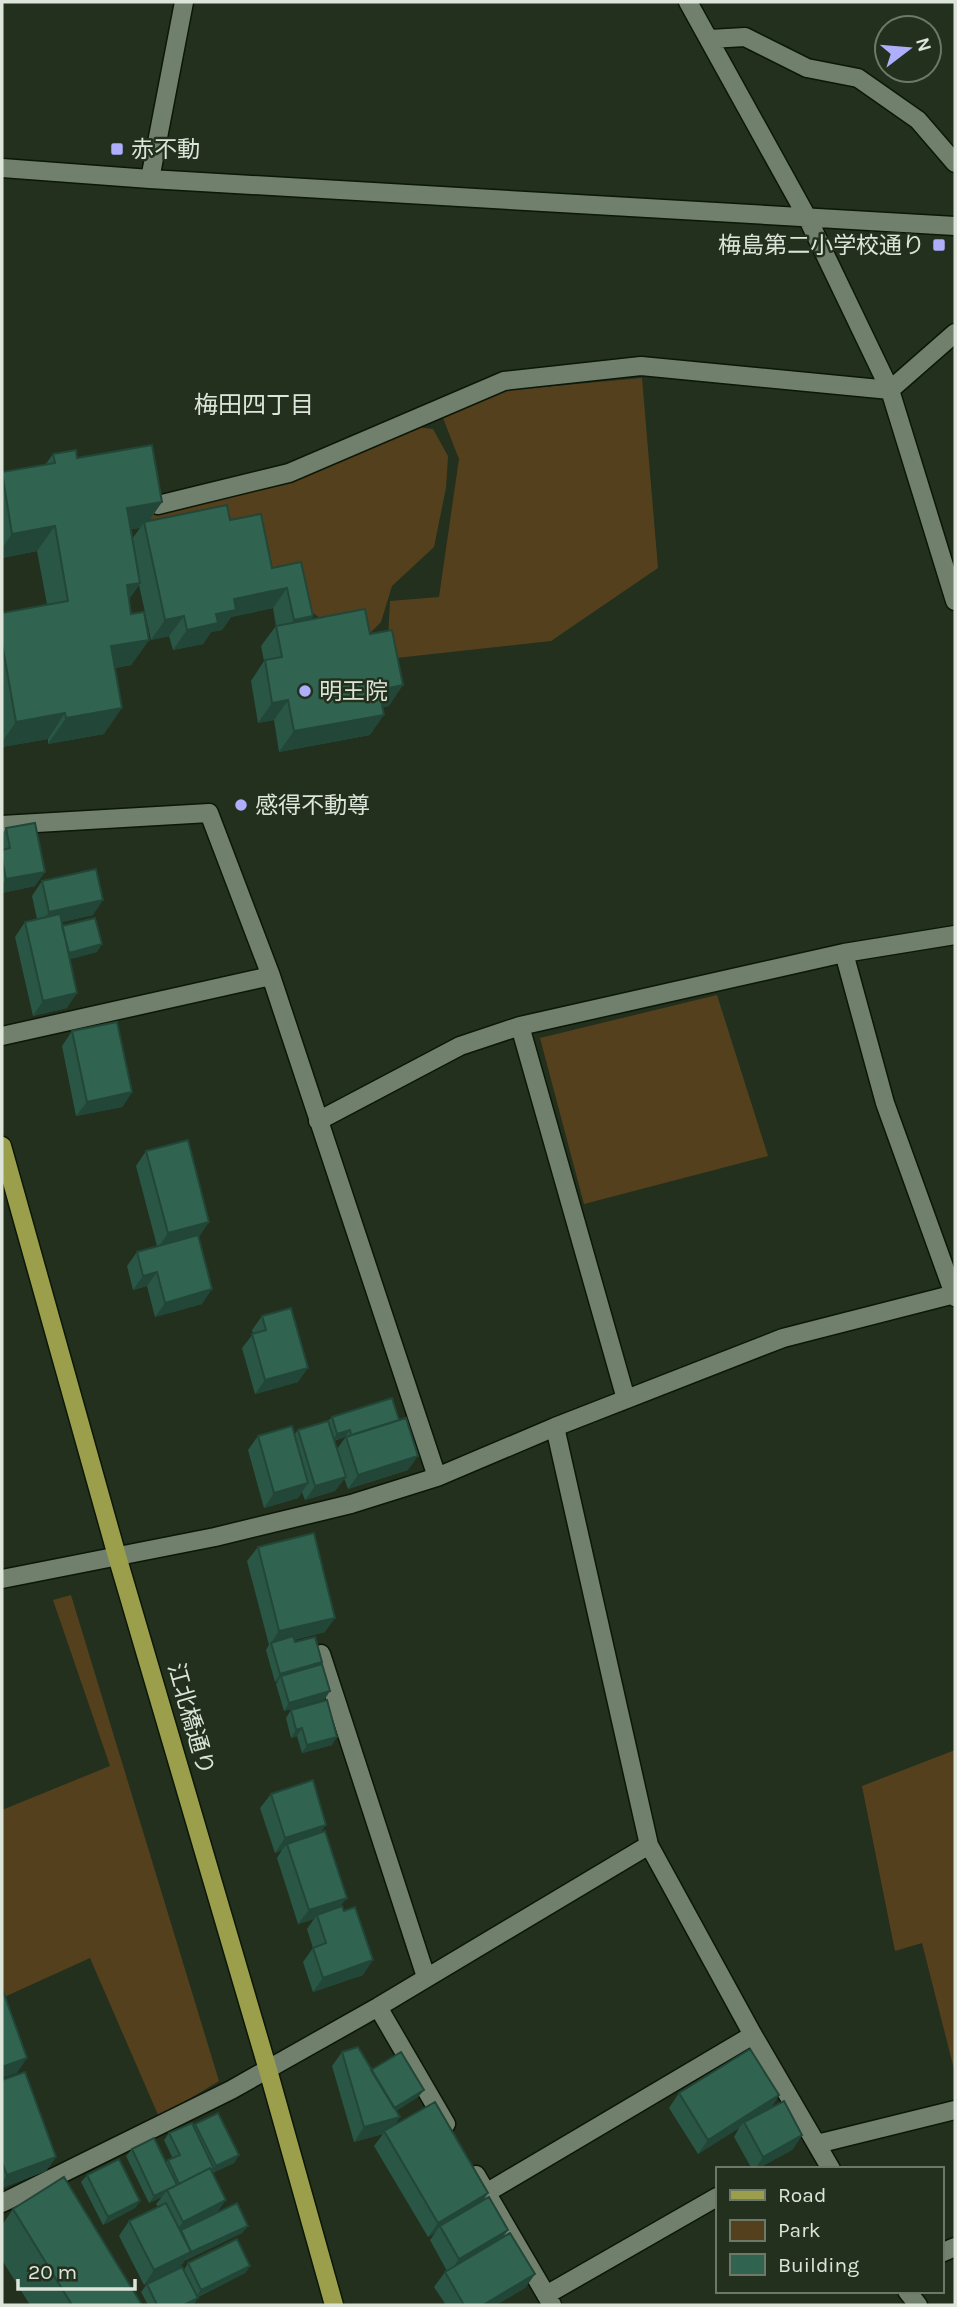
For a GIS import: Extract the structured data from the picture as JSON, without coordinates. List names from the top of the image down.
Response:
{
  "streets": {
    "main road": ["江北橋通り"]
  },
  "districts": ["梅田四丁目"],
  "places": {
    "transit": ["赤不動", "梅島第二小学校通り"],
    "other": ["明王院", "感得不動尊"]
  },
  "legend": ["Road", "Park", "Building"],
  "scale_bar": "20 m",
  "north": "right"
}
